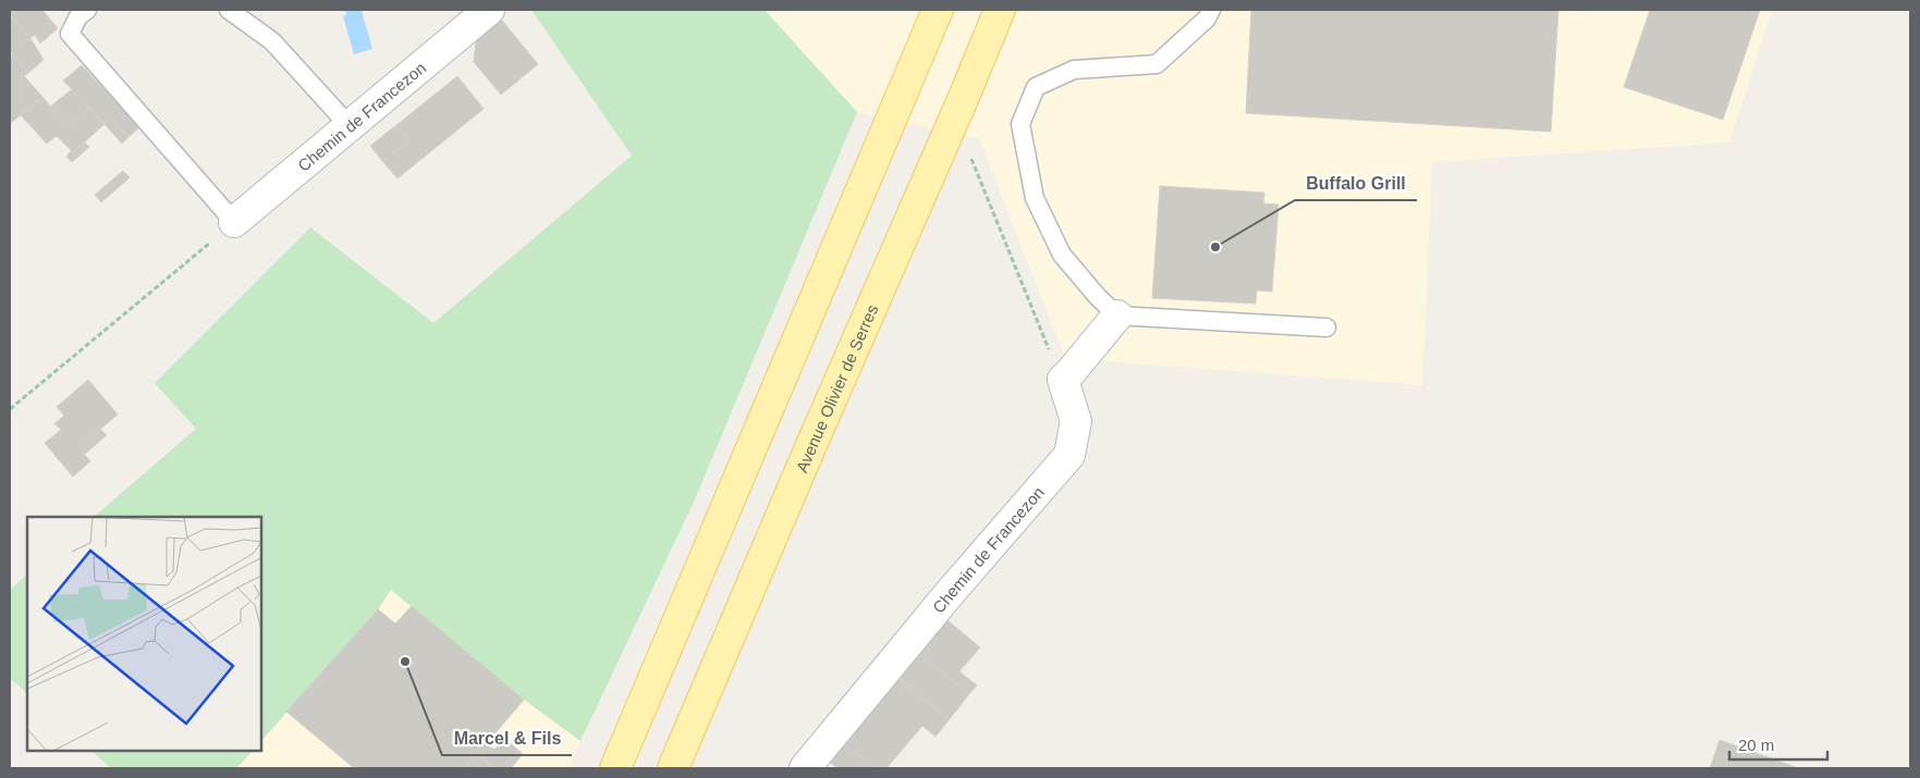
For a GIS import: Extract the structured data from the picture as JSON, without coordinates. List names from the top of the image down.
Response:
{
  "streets": {
    "main road": ["Avenue Olivier de Serres"],
    "street": ["Chemin de Francezon"]
  },
  "places": ["Buffalo Grill", "Marcel & Fils"],
  "scale_bar": "20 m"
}
